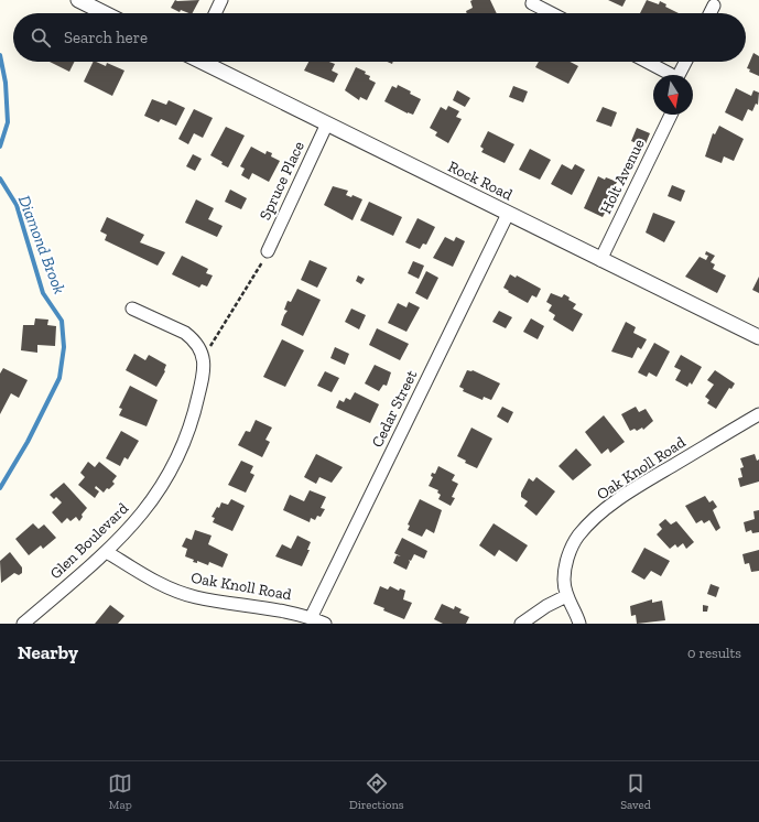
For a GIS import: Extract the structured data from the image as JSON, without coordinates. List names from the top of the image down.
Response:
{
  "streets": {
    "street": [
      "Holt Avenue",
      "Spruce Place",
      "Rock Road",
      "Cedar Street",
      "Oak Knoll Road",
      "Glen Boulevard"
    ]
  },
  "crossings": [
    ["Holt Avenue", "Rock Road"],
    ["Spruce Place", "Rock Road"],
    ["Rock Road", "Cedar Street"],
    ["Cedar Street", "Oak Knoll Road"],
    ["Oak Knoll Road", "Glen Boulevard"]
  ],
  "water": ["Diamond Brook"],
  "north": "bottom",
  "page": {
    "search": "Search here",
    "heading": ["Nearby", "0 results"],
    "nav": ["Map", "Directions", "Saved"]
  }
}
